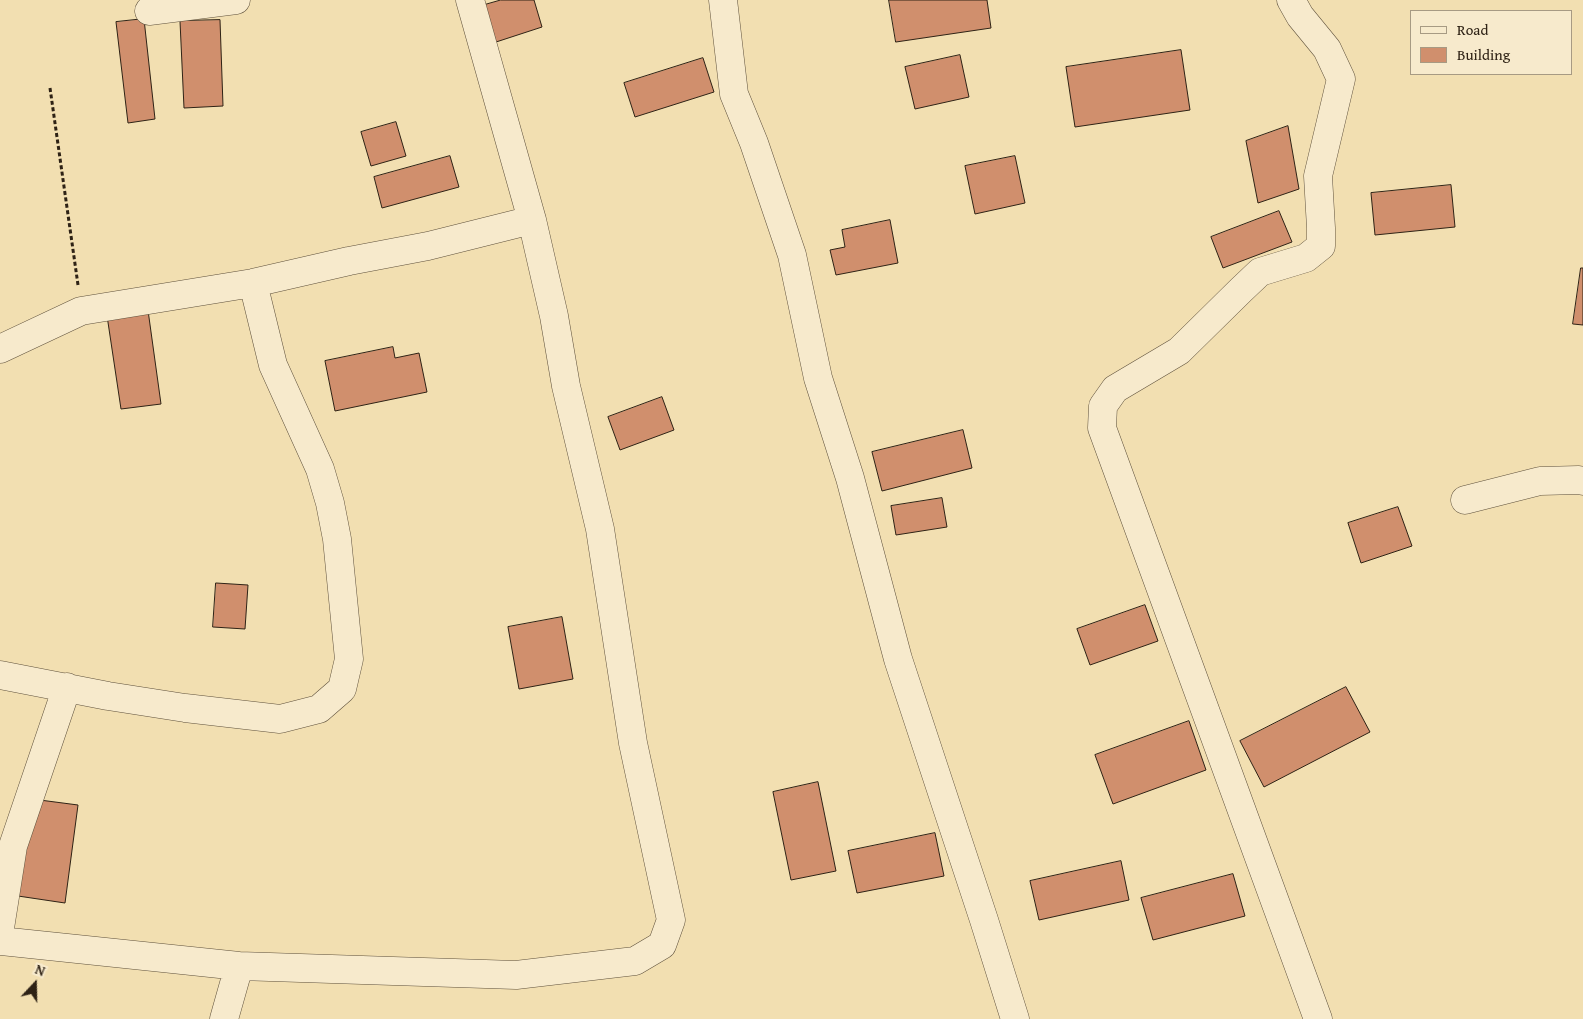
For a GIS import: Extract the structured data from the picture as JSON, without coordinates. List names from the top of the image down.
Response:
{
  "legend": ["Road", "Building"],
  "north": "top"
}
